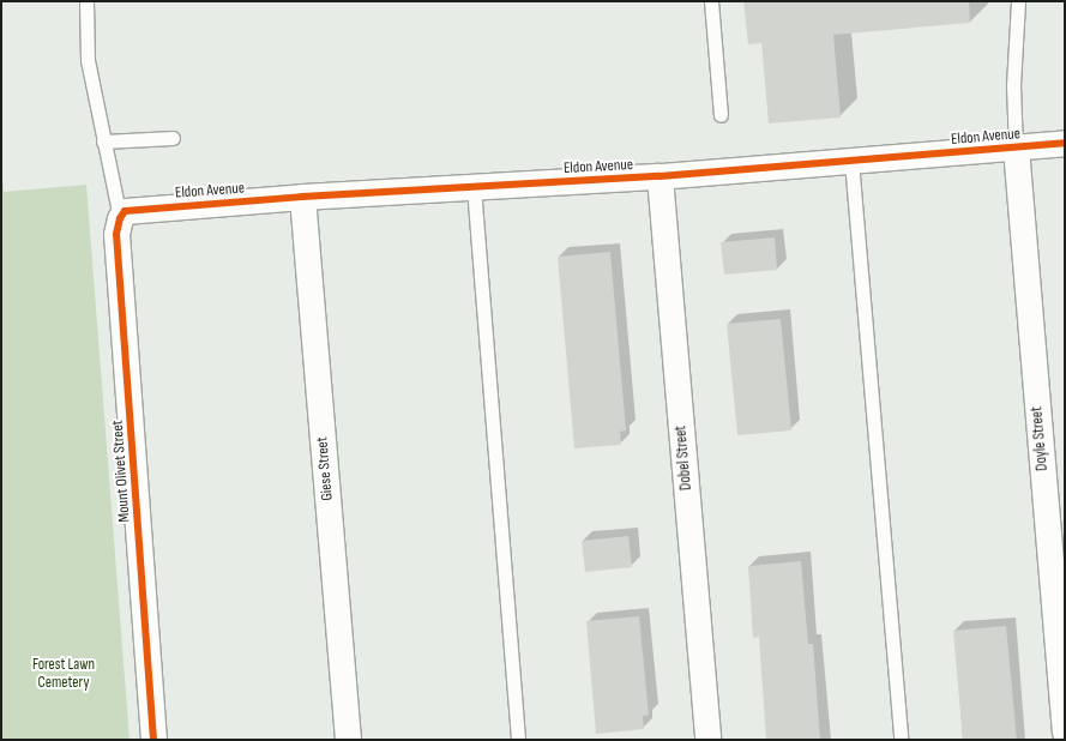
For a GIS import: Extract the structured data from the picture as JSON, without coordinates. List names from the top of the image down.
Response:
{
  "streets": {
    "street": [
      "Eldon Avenue",
      "Doyle Street",
      "Dobel Street",
      "Giese Street",
      "Mount Olivet Street"
    ]
  },
  "crossings": [
    ["Eldon Avenue", "Doyle Street"],
    ["Eldon Avenue", "Dobel Street"],
    ["Eldon Avenue", "Giese Street"],
    ["Eldon Avenue", "Mount Olivet Street"]
  ],
  "parks": ["Forest Lawn Cemetery"]
}
